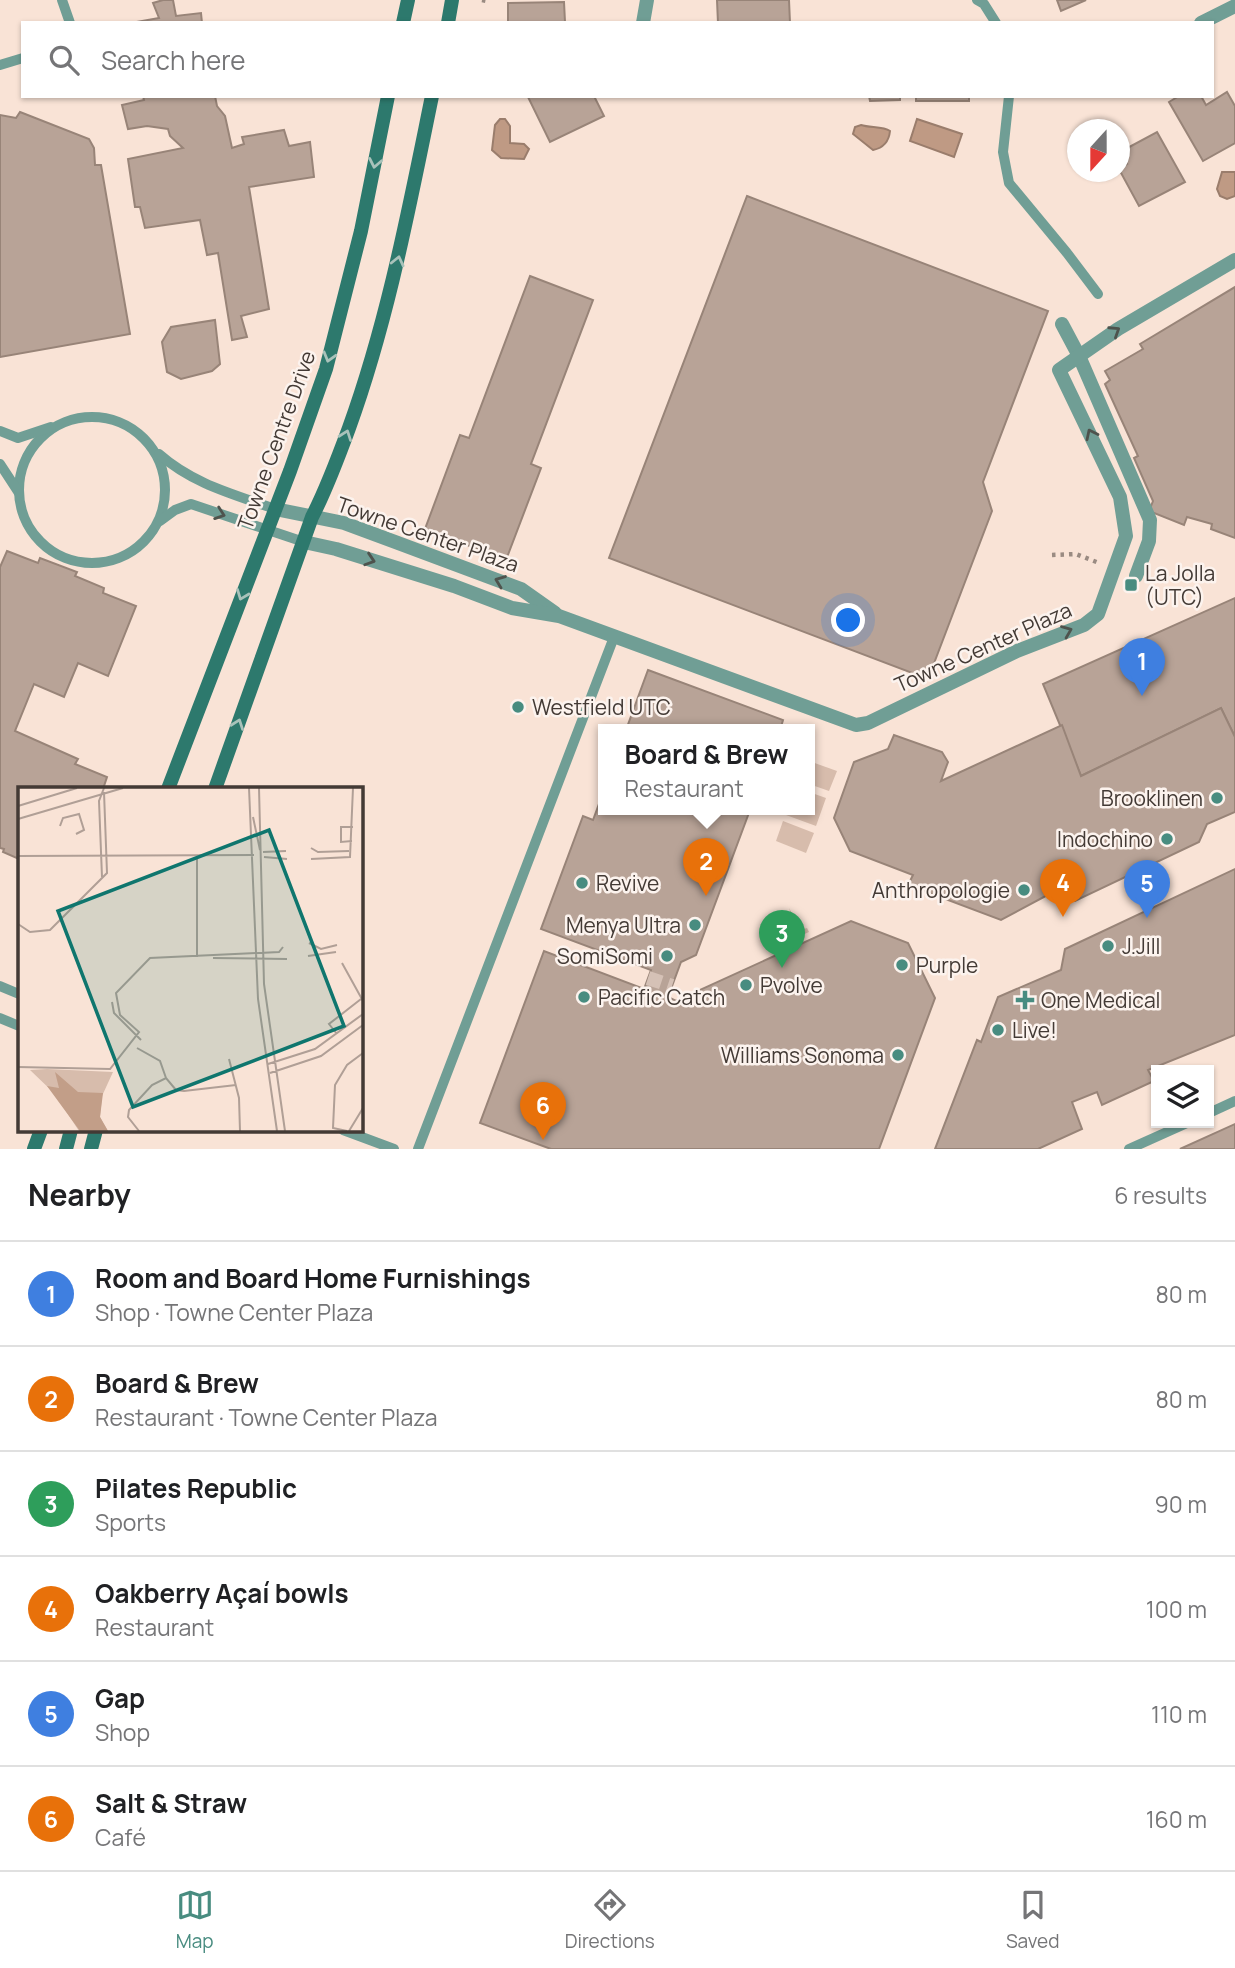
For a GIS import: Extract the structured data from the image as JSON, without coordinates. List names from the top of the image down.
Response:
{
  "streets": {
    "main road": ["Towne Centre Drive"],
    "street": ["Towne Center Plaza"]
  },
  "crossings": [
    ["Towne Centre Drive", "Towne Center Plaza"]
  ],
  "places": {
    "transit": ["La Jolla (UTC)"],
    "other": [
      "Westfield UTC",
      "Brooklinen",
      "Indochino",
      "Revive",
      "Anthropologie",
      "Menya Ultra",
      "J.Jill",
      "SomiSomi",
      "Purple",
      "Pvolve",
      "Pacific Catch",
      "Live!",
      "Williams Sonoma"
    ],
    "health": ["One Medical"]
  },
  "north": "bottom",
  "page": {
    "search": "Search here",
    "pins": [
      "1",
      "2",
      "4",
      "5",
      "3",
      "6"
    ],
    "popup": ["Board & Brew", "Restaurant"],
    "heading": ["Nearby", "6 results"],
    "list": [
      {
        "mark": "1",
        "name": "Room and Board Home Furnishings",
        "note": "Shop · Towne Center Plaza",
        "value": "80 m"
      },
      {
        "mark": "2",
        "name": "Board & Brew",
        "note": "Restaurant · Towne Center Plaza",
        "value": "80 m"
      },
      {
        "mark": "3",
        "name": "Pilates Republic",
        "note": "Sports",
        "value": "90 m"
      },
      {
        "mark": "4",
        "name": "Oakberry Açaí bowls",
        "note": "Restaurant",
        "value": "100 m"
      },
      {
        "mark": "5",
        "name": "Gap",
        "note": "Shop",
        "value": "110 m"
      },
      {
        "mark": "6",
        "name": "Salt & Straw",
        "note": "Café",
        "value": "160 m"
      }
    ],
    "nav": ["Map", "Directions", "Saved"]
  }
}
